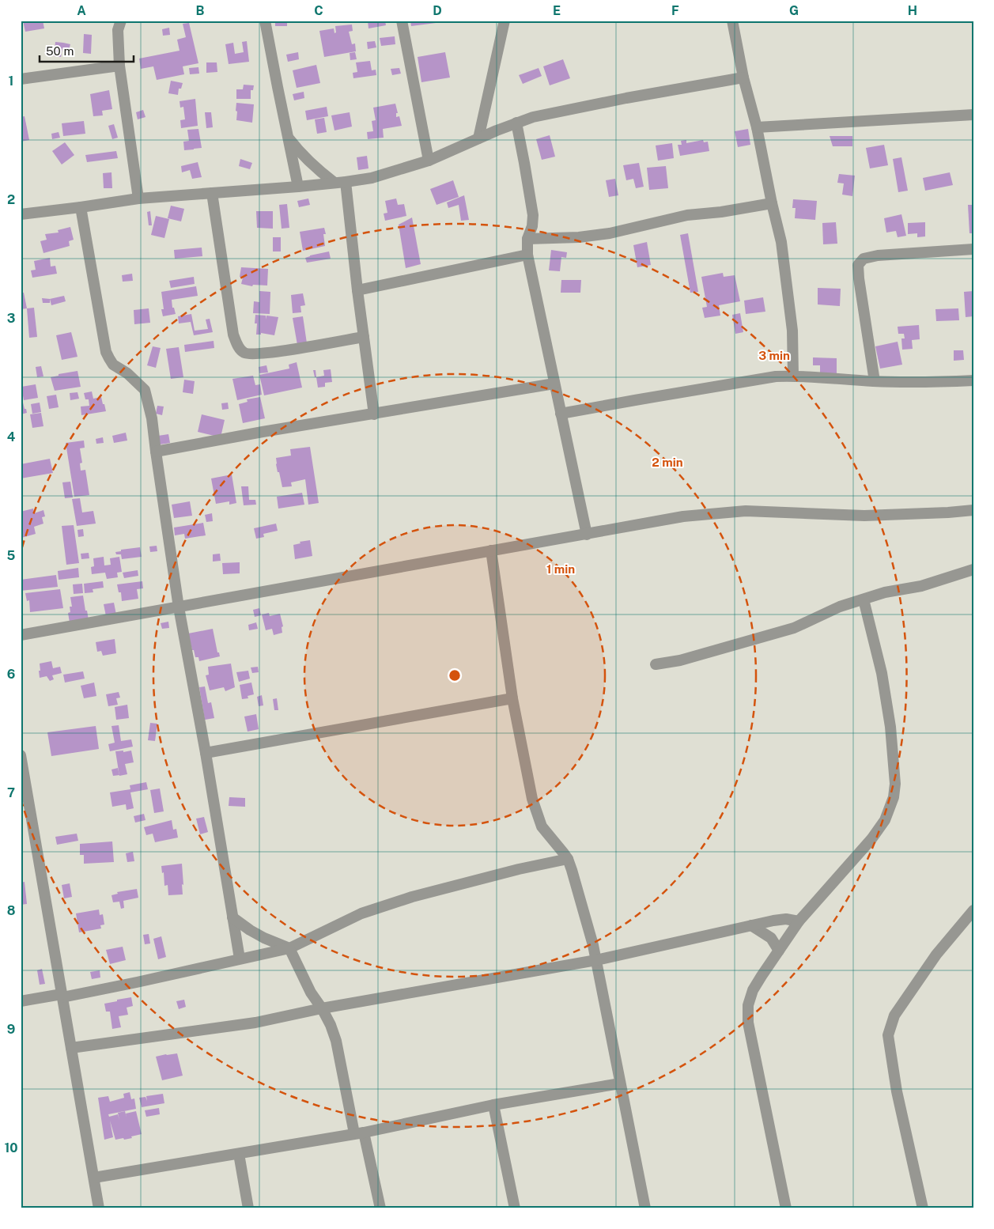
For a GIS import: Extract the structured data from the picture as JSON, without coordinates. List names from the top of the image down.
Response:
{
  "scale_bar": "50 m",
  "grid": {
    "columns": [
      "A",
      "B",
      "C",
      "D",
      "E",
      "F",
      "G",
      "H"
    ],
    "rows": [
      "1",
      "2",
      "3",
      "4",
      "5",
      "6",
      "7",
      "8",
      "9",
      "10"
    ]
  },
  "rings": ["3 min", "2 min", "1 min"]
}
